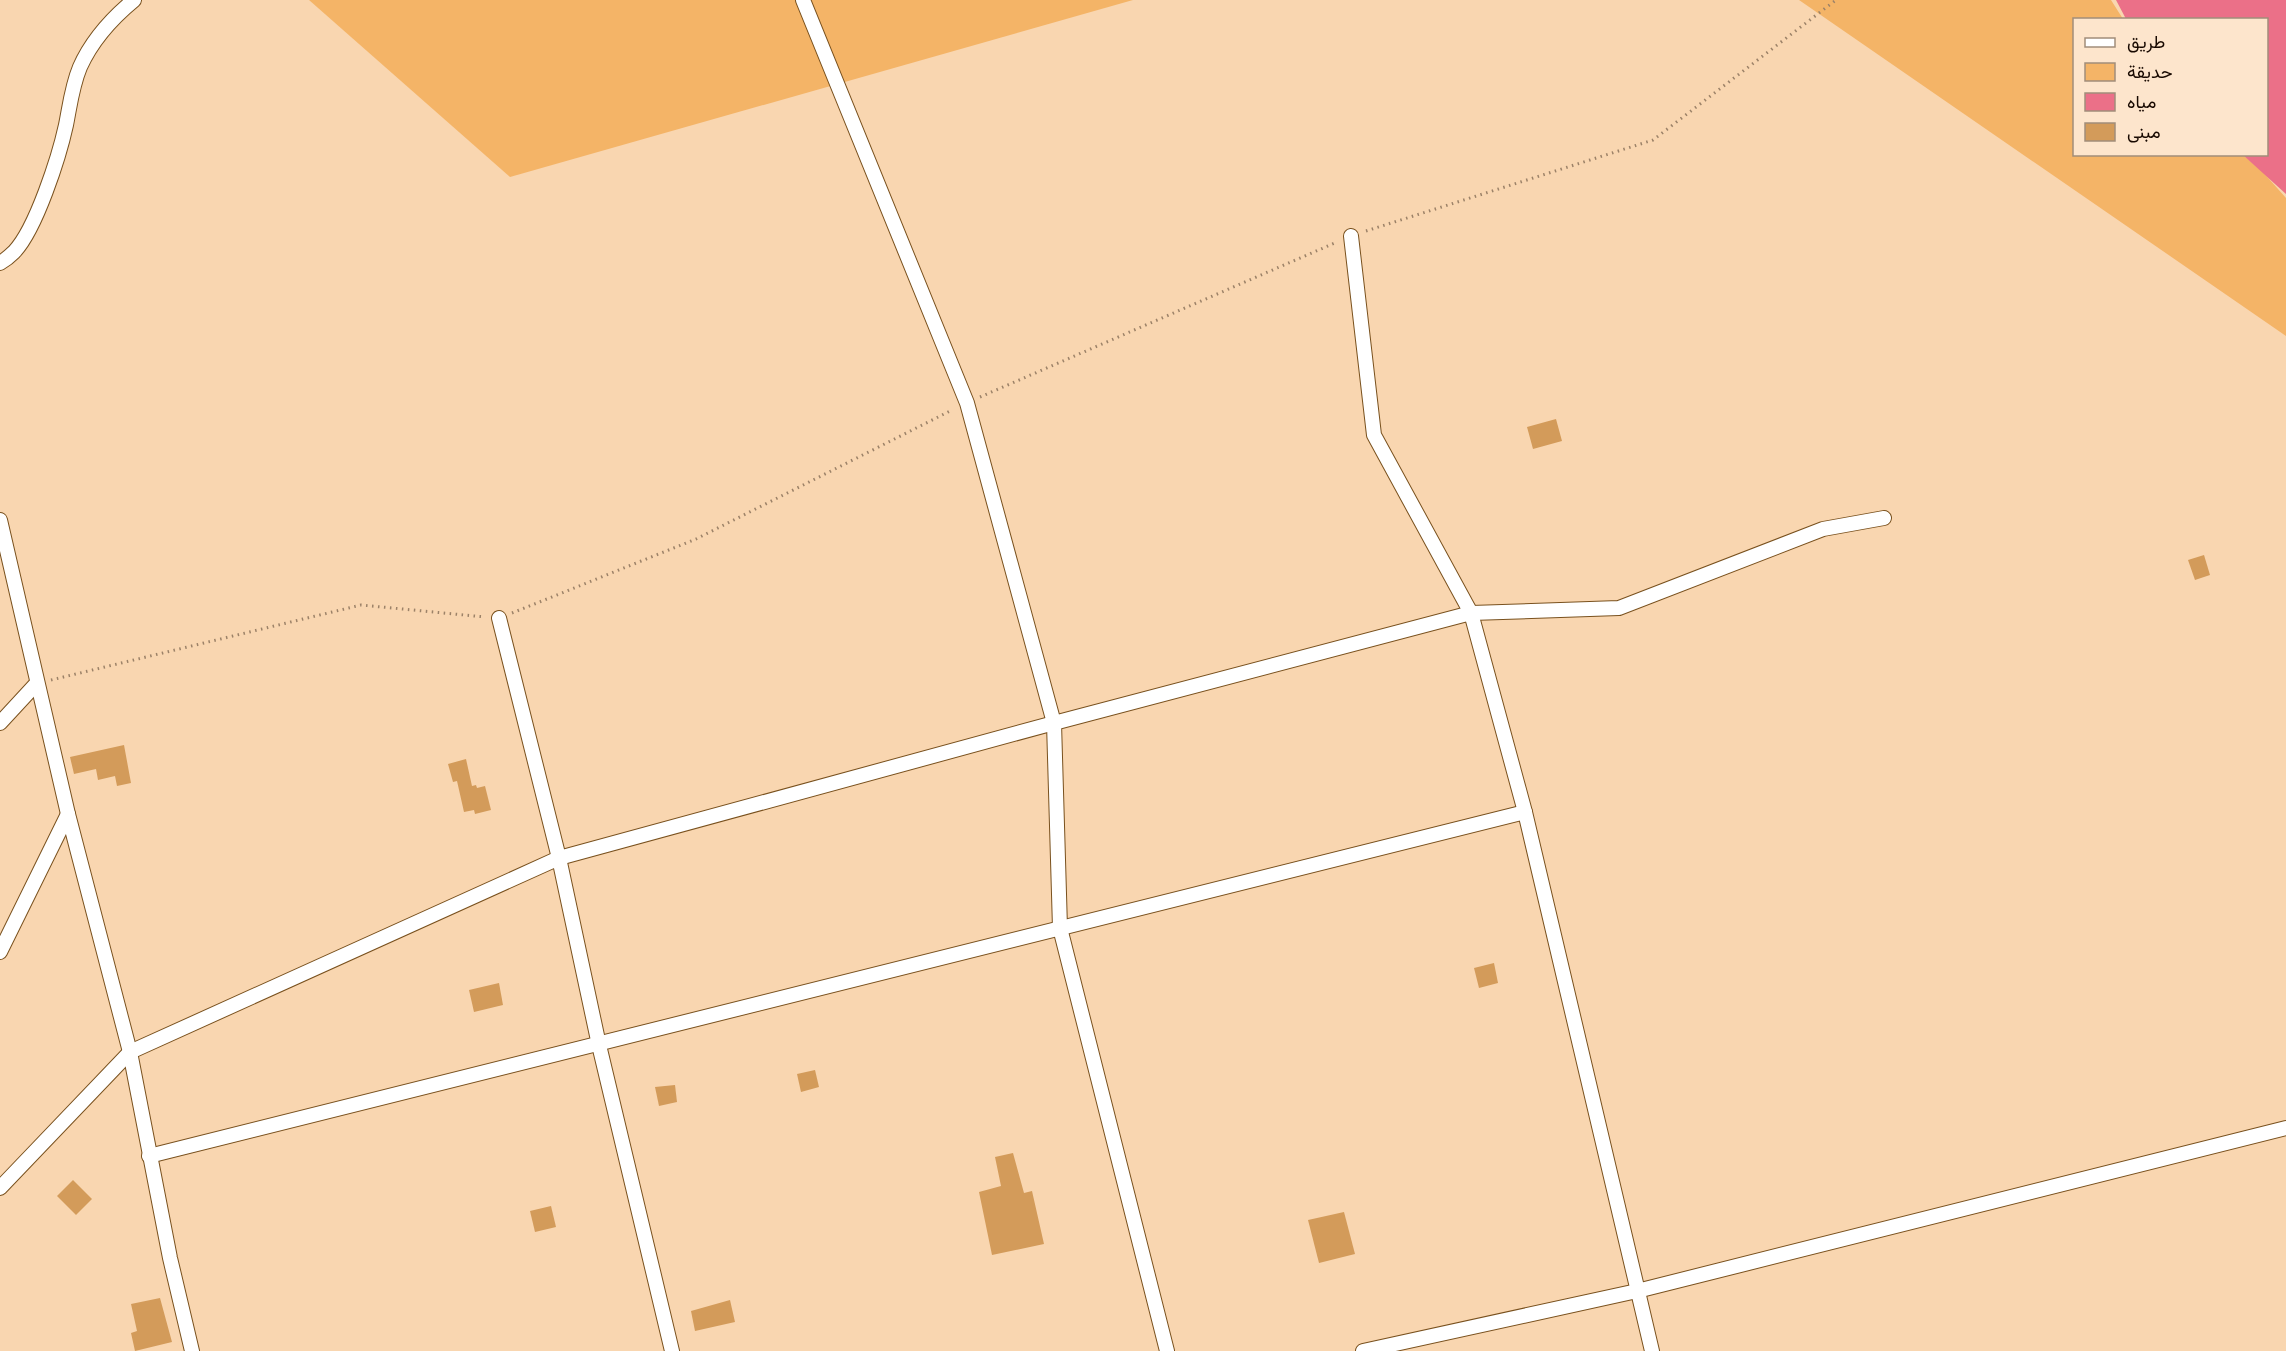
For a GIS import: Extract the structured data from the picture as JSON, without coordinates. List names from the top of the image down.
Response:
{
  "legend": [
    "طريق",
    "حديقة",
    "مياه",
    "مبنى"
  ]
}
